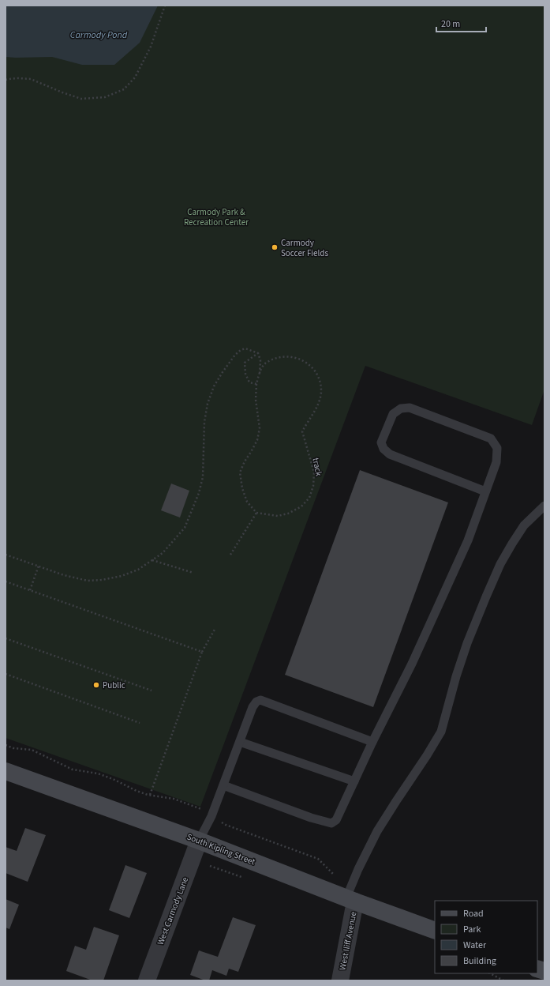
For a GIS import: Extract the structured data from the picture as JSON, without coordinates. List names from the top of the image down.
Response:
{
  "streets": {
    "street": ["South Kipling Street", "West Carmody Lane", "West Iliff Avenue"],
    "path": ["track"]
  },
  "crossings": [
    ["South Kipling Street", "West Carmody Lane"],
    ["South Kipling Street", "West Iliff Avenue"]
  ],
  "water": ["Carmody Pond"],
  "parks": ["Carmody Park & Recreation Center"],
  "places": ["Carmody Soccer Fields", "Public"],
  "legend": [
    "Road",
    "Park",
    "Water",
    "Building"
  ],
  "scale_bar": "20 m"
}
